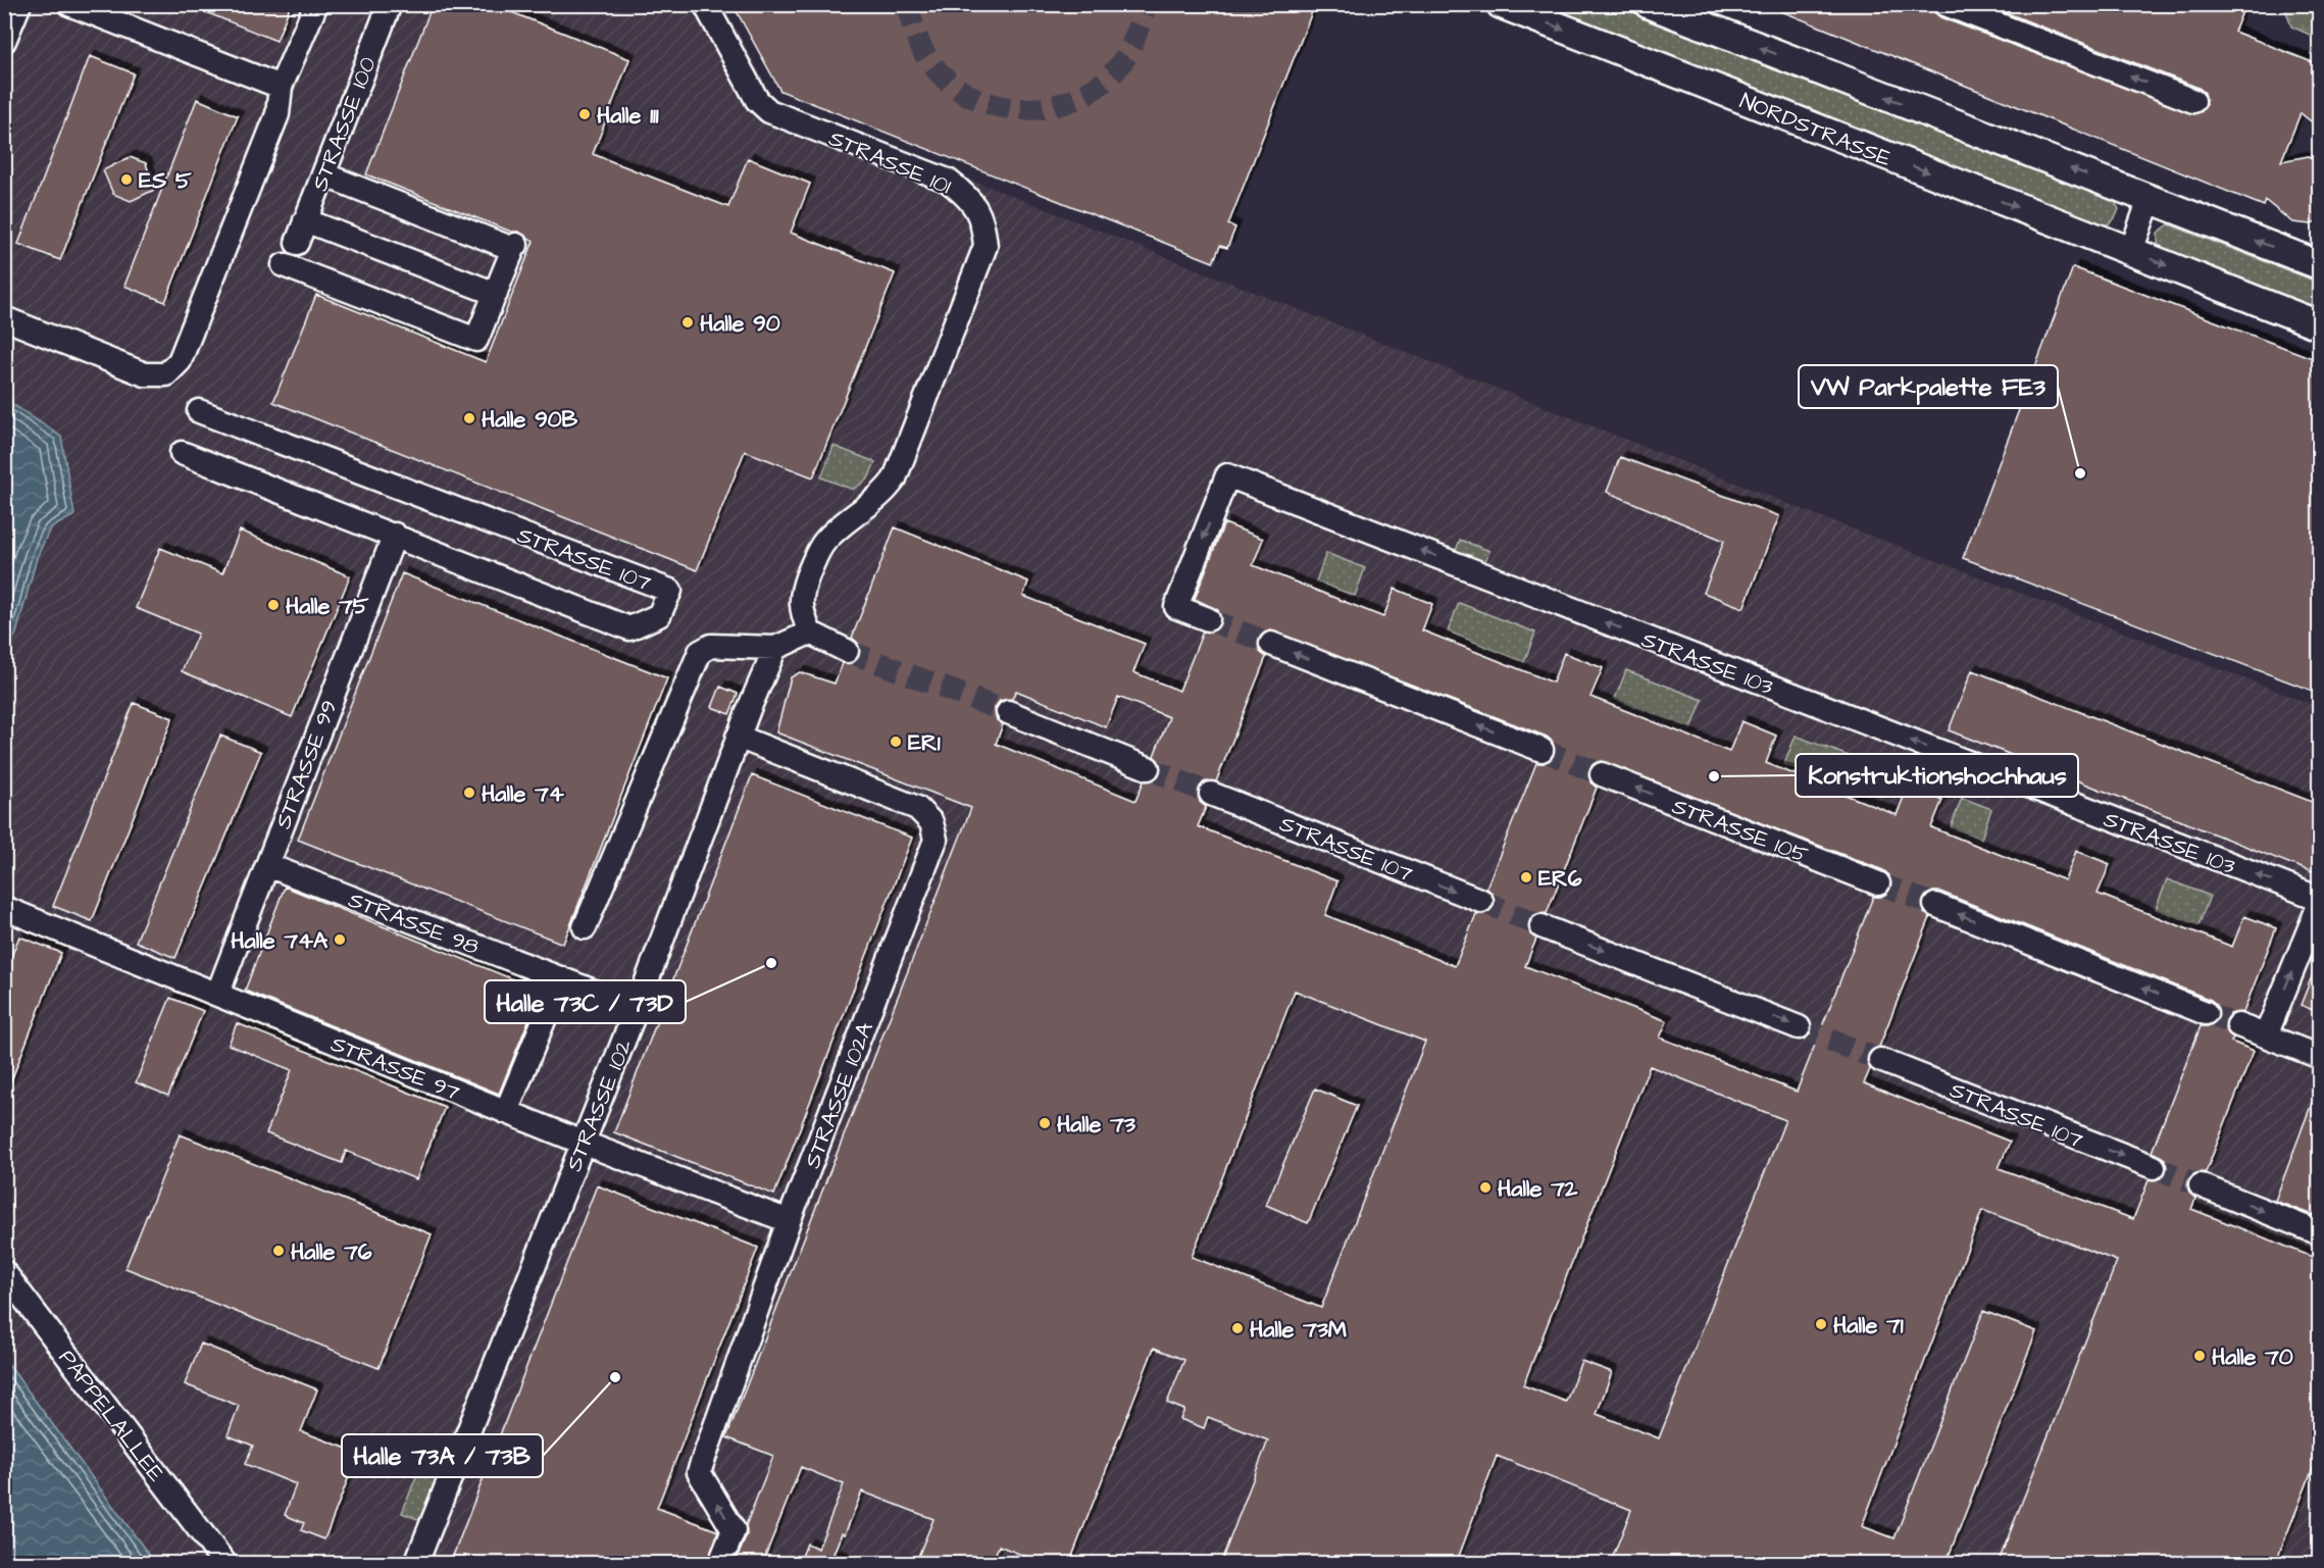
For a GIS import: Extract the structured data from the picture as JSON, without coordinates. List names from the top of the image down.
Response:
{
  "streets": {
    "street": [
      "STRASSE 100",
      "NORDSTRASSE",
      "STRASSE 101",
      "STRASSE 107",
      "STRASSE 103",
      "STRASSE 99",
      "STRASSE 105",
      "STRASSE 98",
      "STRASSE 97",
      "STRASSE 102A",
      "STRASSE 102",
      "PAPPELALLEE"
    ]
  },
  "crossings": [
    ["STRASSE 107", "STRASSE 99"],
    ["STRASSE 99", "STRASSE 98"],
    ["STRASSE 99", "STRASSE 97"],
    ["STRASSE 98", "STRASSE 102"],
    ["STRASSE 97", "STRASSE 102A"],
    ["STRASSE 97", "STRASSE 102"],
    ["STRASSE 102A", "STRASSE 102"]
  ],
  "places": [
    "Halle 111",
    "ES 5",
    "Halle 90",
    "Halle 90B",
    "VW Parkpalette FE3",
    "Halle 75",
    "ER1",
    "Konstruktionshochhaus",
    "Halle 74",
    "ER6",
    "Halle 74A",
    "Halle 73C / 73D",
    "Halle 73",
    "Halle 72",
    "Halle 76",
    "Halle 71",
    "Halle 73M",
    "Halle 70",
    "Halle 73A / 73B"
  ]
}
